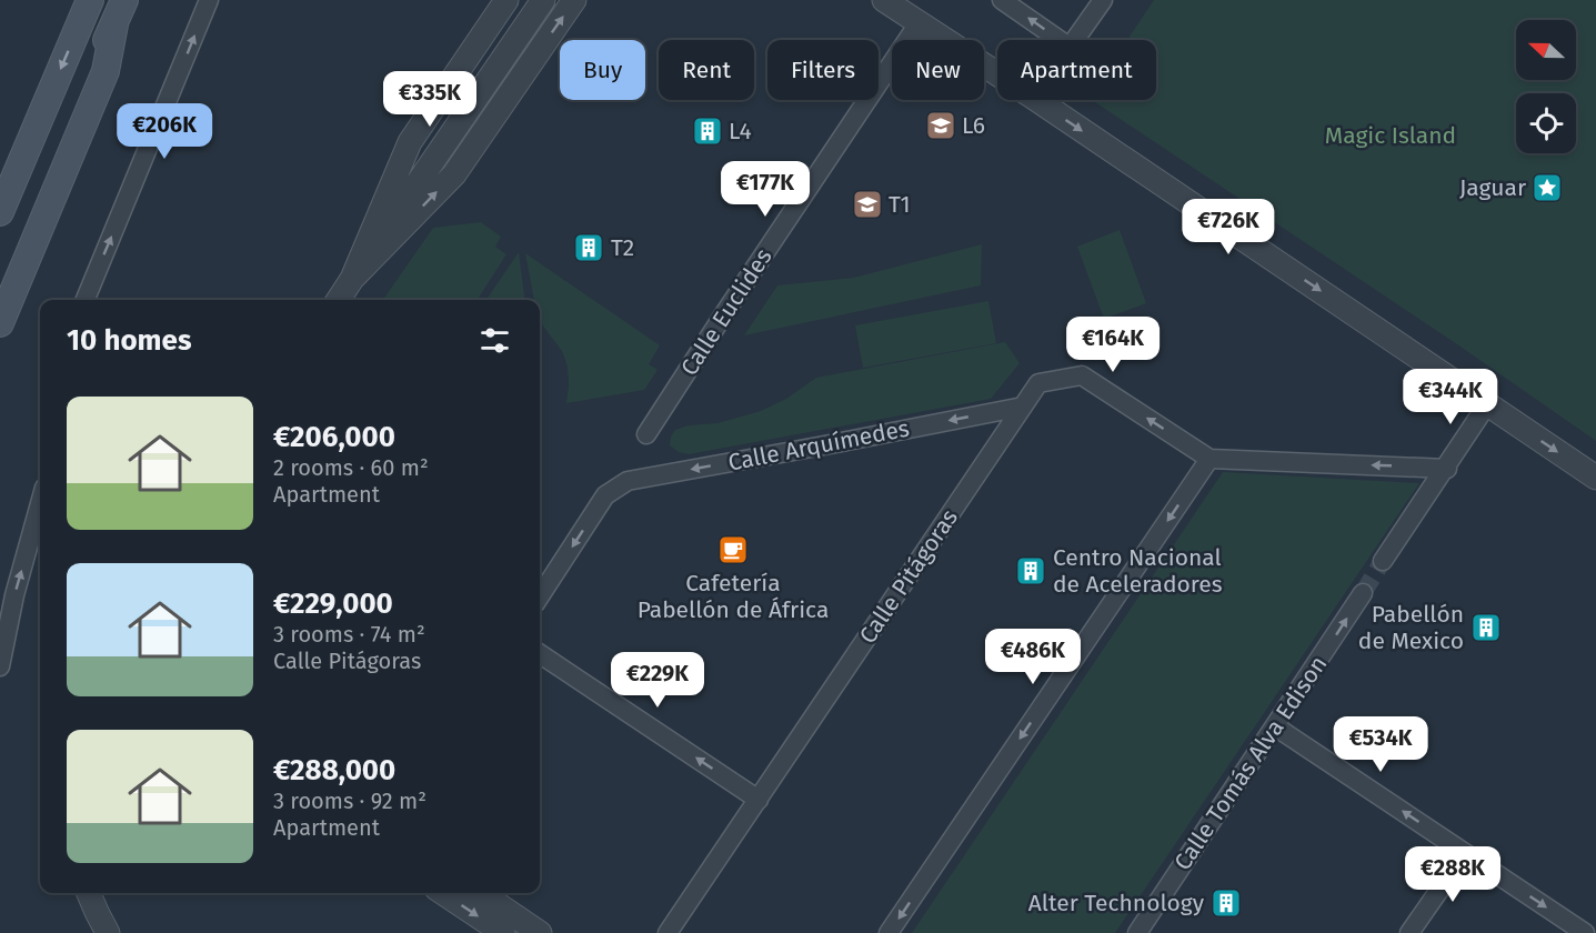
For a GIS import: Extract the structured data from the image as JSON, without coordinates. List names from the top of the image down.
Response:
{
  "streets": {
    "street": [
      "Calle Euclides",
      "Calle Arquímedes",
      "Calle Pitágoras",
      "Calle Tomás Alva Edison"
    ]
  },
  "crossings": [
    ["Calle Arquímedes", "Calle Pitágoras"]
  ],
  "one_way": ["Calle Arquímedes", "Calle Tomás Alva Edison"],
  "parks": ["Magic Island"],
  "places": {
    "school or university": ["L6", "T1"],
    "building": [
      "L4",
      "T2",
      "Centro Nacional de Aceleradores",
      "Pabellón de Mexico",
      "Alter Technology"
    ],
    "place": ["Jaguar"],
    "cafe": ["Cafetería Pabellón de África"]
  },
  "north": "left",
  "page": {
    "chip": [
      "Buy",
      "Rent",
      "Filters",
      "New",
      "Apartment"
    ],
    "price": [
      "€335K",
      "€206K",
      "€177K",
      "€726K",
      "€164K",
      "€344K",
      "€486K",
      "€229K",
      "€534K",
      "€288K"
    ],
    "heading": "10 homes",
    "list": [
      {
        "name": "€206,000",
        "note": "2 rooms · 60 m² · Apartment"
      },
      {
        "name": "€229,000",
        "note": "3 rooms · 74 m² · Calle Pitágoras"
      },
      {
        "name": "€288,000",
        "note": "3 rooms · 92 m² · Apartment"
      }
    ]
  }
}
